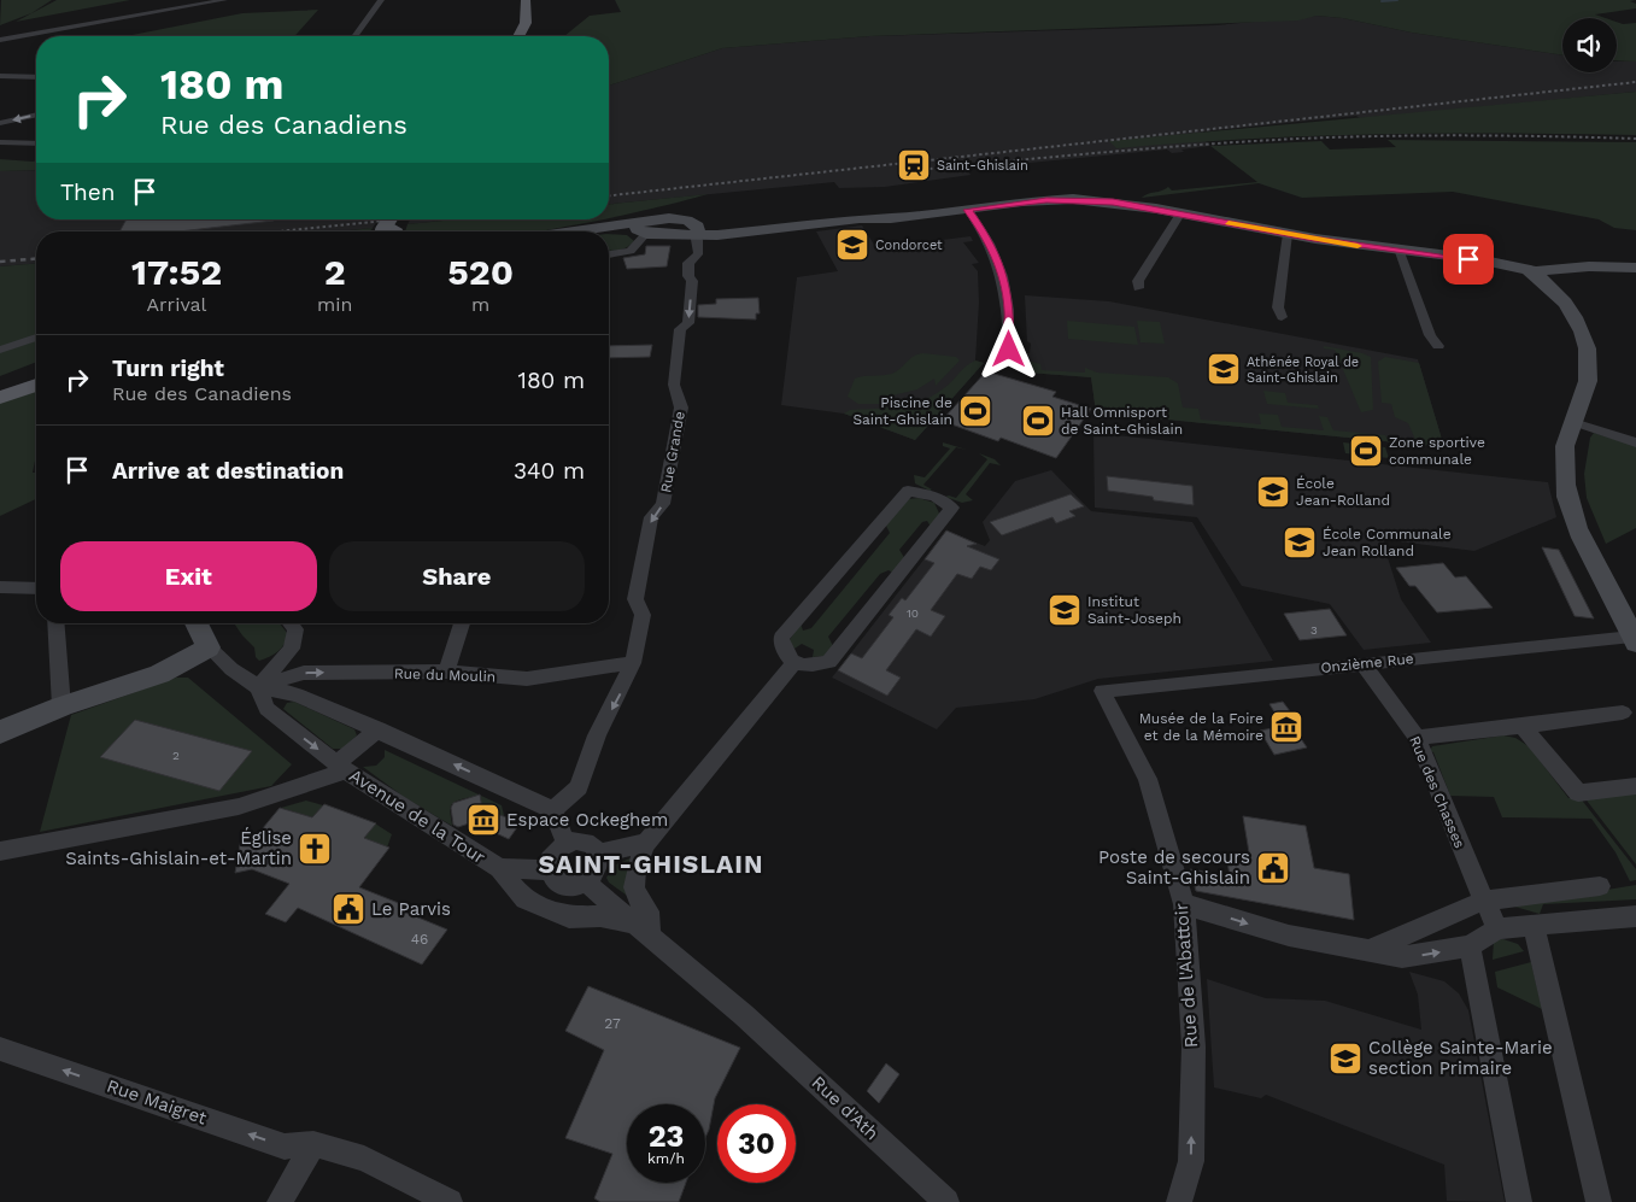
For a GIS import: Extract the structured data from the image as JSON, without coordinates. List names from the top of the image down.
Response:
{
  "streets": {
    "street": [
      "Rue Grande",
      "Onzième Rue",
      "Rue du Moulin",
      "Rue des Chasses",
      "Avenue de la Tour",
      "Rue de l'Abattoir",
      "Rue Maigret",
      "Rue d'Ath"
    ]
  },
  "crossings": [
    ["Rue Grande", "Rue du Moulin"],
    ["Rue Grande", "Avenue de la Tour"],
    ["Onzième Rue", "Rue des Chasses"],
    ["Onzième Rue", "Rue de l'Abattoir"],
    ["Rue du Moulin", "Avenue de la Tour"]
  ],
  "one_way": [
    "Rue Grande",
    "Rue du Moulin",
    "Rue de l'Abattoir",
    "Rue Maigret"
  ],
  "districts": ["SAINT-GHISLAIN"],
  "places": {
    "station": ["Saint-Ghislain"],
    "school or university": [
      "Condorcet",
      "Athénée Royal de Saint-Ghislain",
      "École Jean-Rolland",
      "École Communale Jean Rolland",
      "Institut Saint-Joseph",
      "Collège Sainte-Marie section Primaire"
    ],
    "sports": ["Piscine de Saint-Ghislain", "Hall Omnisport de Saint-Ghislain", "Zone sportive communale"],
    "museum": ["Musée de la Foire et de la Mémoire", "Espace Ockeghem"],
    "church": ["Église Saints-Ghislain-et-Martin"],
    "public building": ["Poste de secours Saint-Ghislain", "Le Parvis"]
  },
  "house_numbers": [
    "10",
    "3",
    "2",
    "46",
    "27"
  ],
  "page": {
    "turn": ["180 m", "Rue des Canadiens"],
    "then": "Then",
    "eta": [
      "17:52",
      "Arrival",
      "2",
      "min",
      "520",
      "m"
    ],
    "list": [
      {
        "name": "Turn right",
        "note": "Rue des Canadiens",
        "value": "180 m"
      },
      {
        "name": "Arrive at destination",
        "value": "340 m"
      }
    ],
    "buttons": ["Exit", "Share"],
    "speed": "23 km/h",
    "limit": "30"
  }
}
